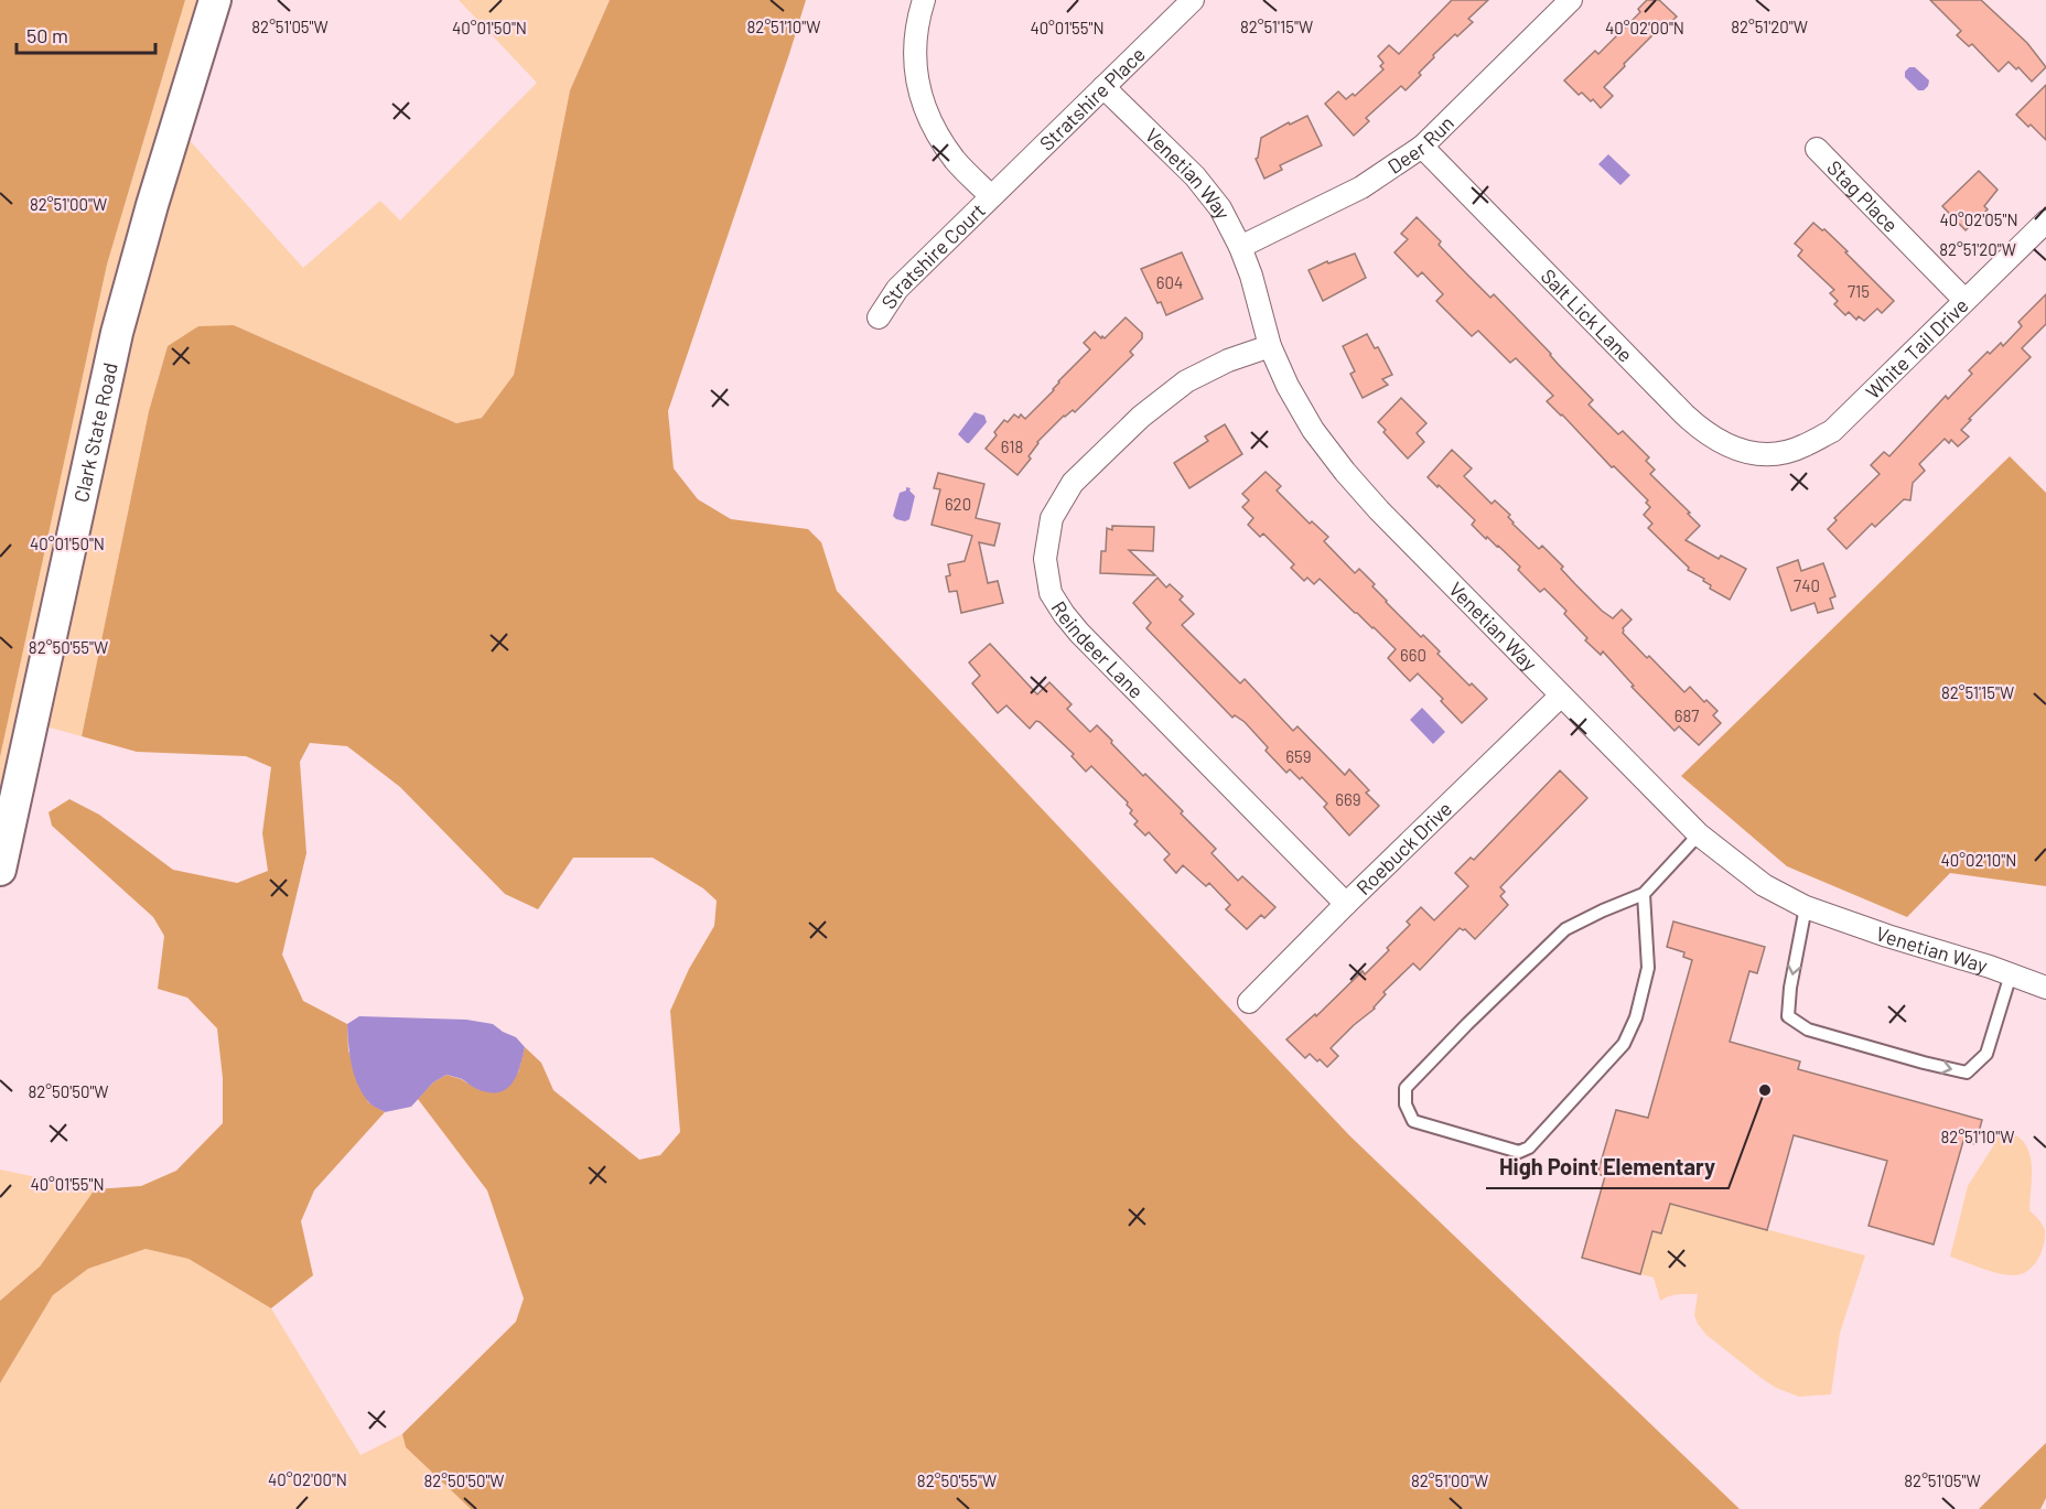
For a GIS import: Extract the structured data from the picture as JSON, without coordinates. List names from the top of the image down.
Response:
{
  "streets": {
    "main road": ["Clark State Road"],
    "street": [
      "Stratshire Place",
      "Deer Run",
      "Venetian Way",
      "Stag Place",
      "Stratshire Court",
      "Salt Lick Lane",
      "White Tail Drive",
      "Reindeer Lane",
      "Roebuck Drive"
    ]
  },
  "crossings": [
    ["Stratshire Place", "Venetian Way"],
    ["Stratshire Place", "Stratshire Court"],
    ["Deer Run", "Venetian Way"],
    ["Deer Run", "Salt Lick Lane"],
    ["Venetian Way", "Reindeer Lane"],
    ["Venetian Way", "Roebuck Drive"],
    ["Stag Place", "White Tail Drive"],
    ["Salt Lick Lane", "White Tail Drive"],
    ["Reindeer Lane", "Roebuck Drive"]
  ],
  "places": ["High Point Elementary"],
  "house_numbers": [
    "604",
    "715",
    "618",
    "620",
    "740",
    "660",
    "687",
    "659",
    "669"
  ],
  "scale_bar": "50 m",
  "coordinates": [
    "82°51'05\"W",
    "82°51'10\"W",
    "82°51'15\"W",
    "82°51'20\"W",
    "40°01'50\"N",
    "40°01'55\"N",
    "40°02'00\"N",
    "82°51'00\"W",
    "40°02'05\"N",
    "82°50'55\"W",
    "40°02'10\"N",
    "82°50'50\"W"
  ]
}
